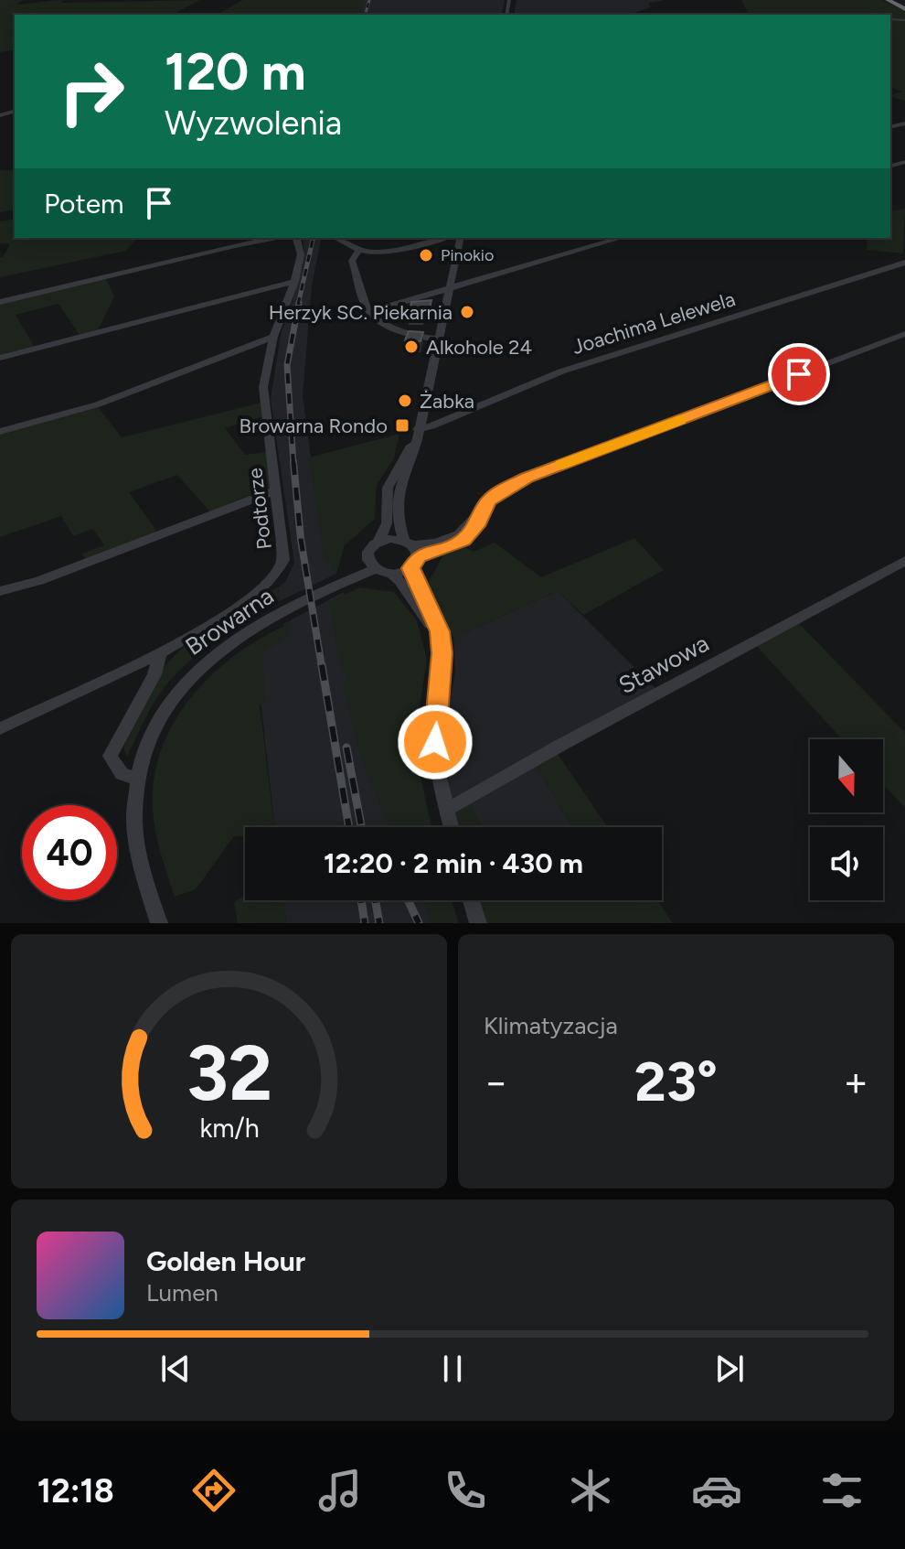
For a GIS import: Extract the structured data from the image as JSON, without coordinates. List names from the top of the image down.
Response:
{
  "streets": {
    "street": [
      "Joachima Lelewela",
      "Podtorze",
      "Browarna",
      "Stawowa"
    ]
  },
  "places": {
    "other": [
      "Pinokio",
      "Herzyk SC. Piekarnia",
      "Alkohole 24",
      "Żabka"
    ],
    "transit": ["Browarna Rondo"]
  },
  "north": "bottom",
  "page": {
    "turn": ["120 m", "Wyzwolenia"],
    "then": "Potem",
    "limit": "40",
    "trip": "12:20 · 2 min · 430 m",
    "tile": "Klimatyzacja",
    "heat": ["−", "23°", "+"],
    "song": ["Golden Hour", "Lumen"],
    "tabs": "12:18",
    "gauge": ["32", "km/h"]
  }
}
